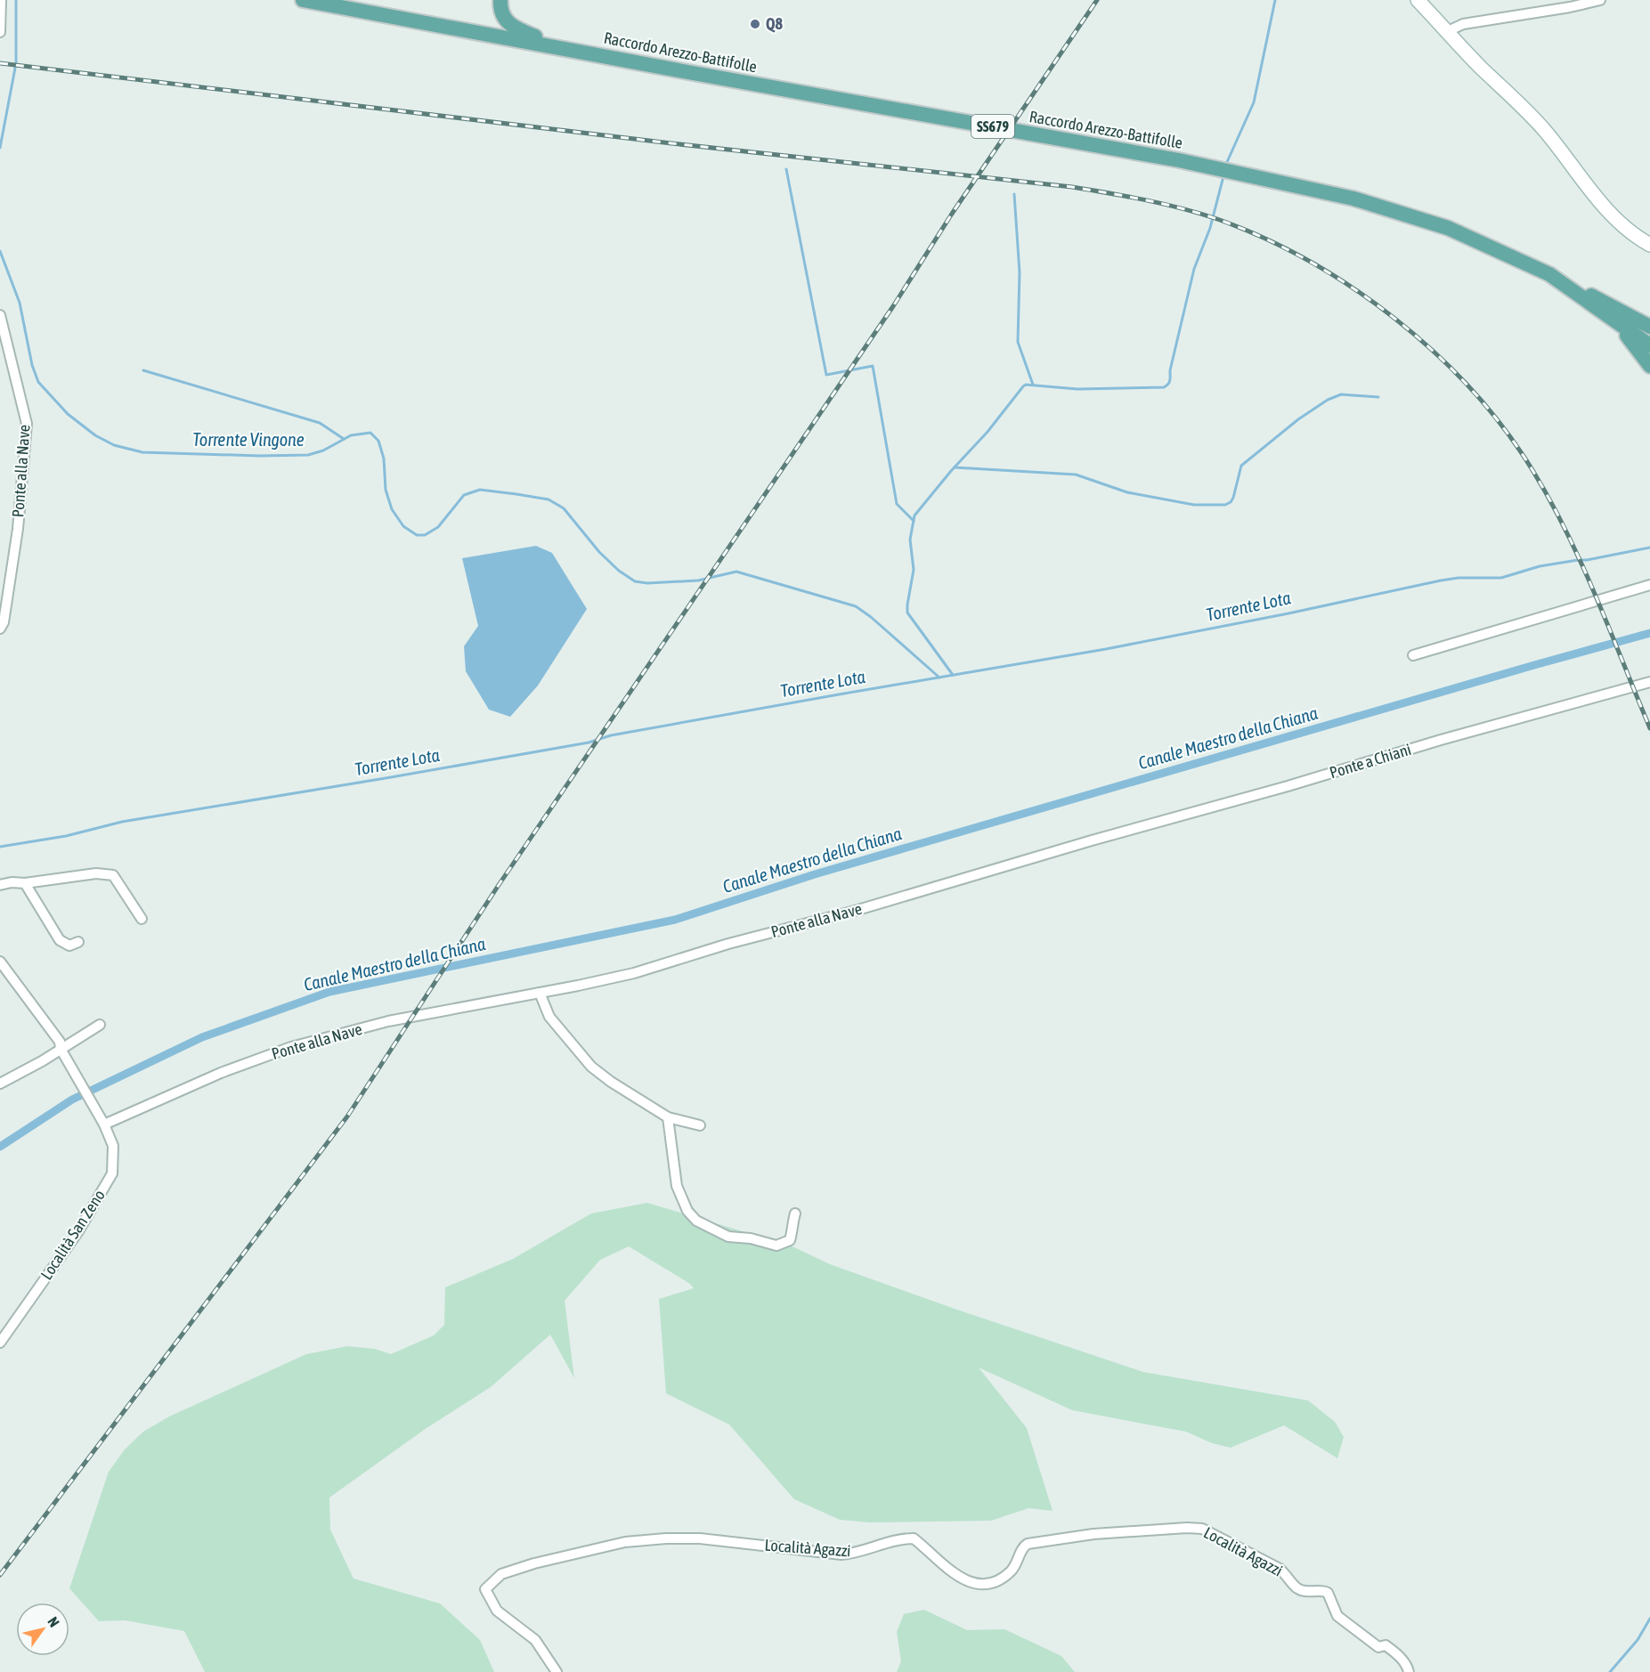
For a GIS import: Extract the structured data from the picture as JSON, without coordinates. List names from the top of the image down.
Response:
{
  "streets": {
    "main road": ["Raccordo Arezzo-Battifolle", "SS679"],
    "street": [
      "Ponte alla Nave",
      "Ponte a Chiani",
      "Località San Zeno",
      "Località Agazzi"
    ]
  },
  "crossings": [
    ["Ponte alla Nave", "Ponte a Chiani"],
    ["Ponte alla Nave", "Località San Zeno"]
  ],
  "water": ["Torrente Vingone", "Torrente Lota", "Canale Maestro della Chiana"],
  "places": ["Q8"],
  "north": "top right"
}
